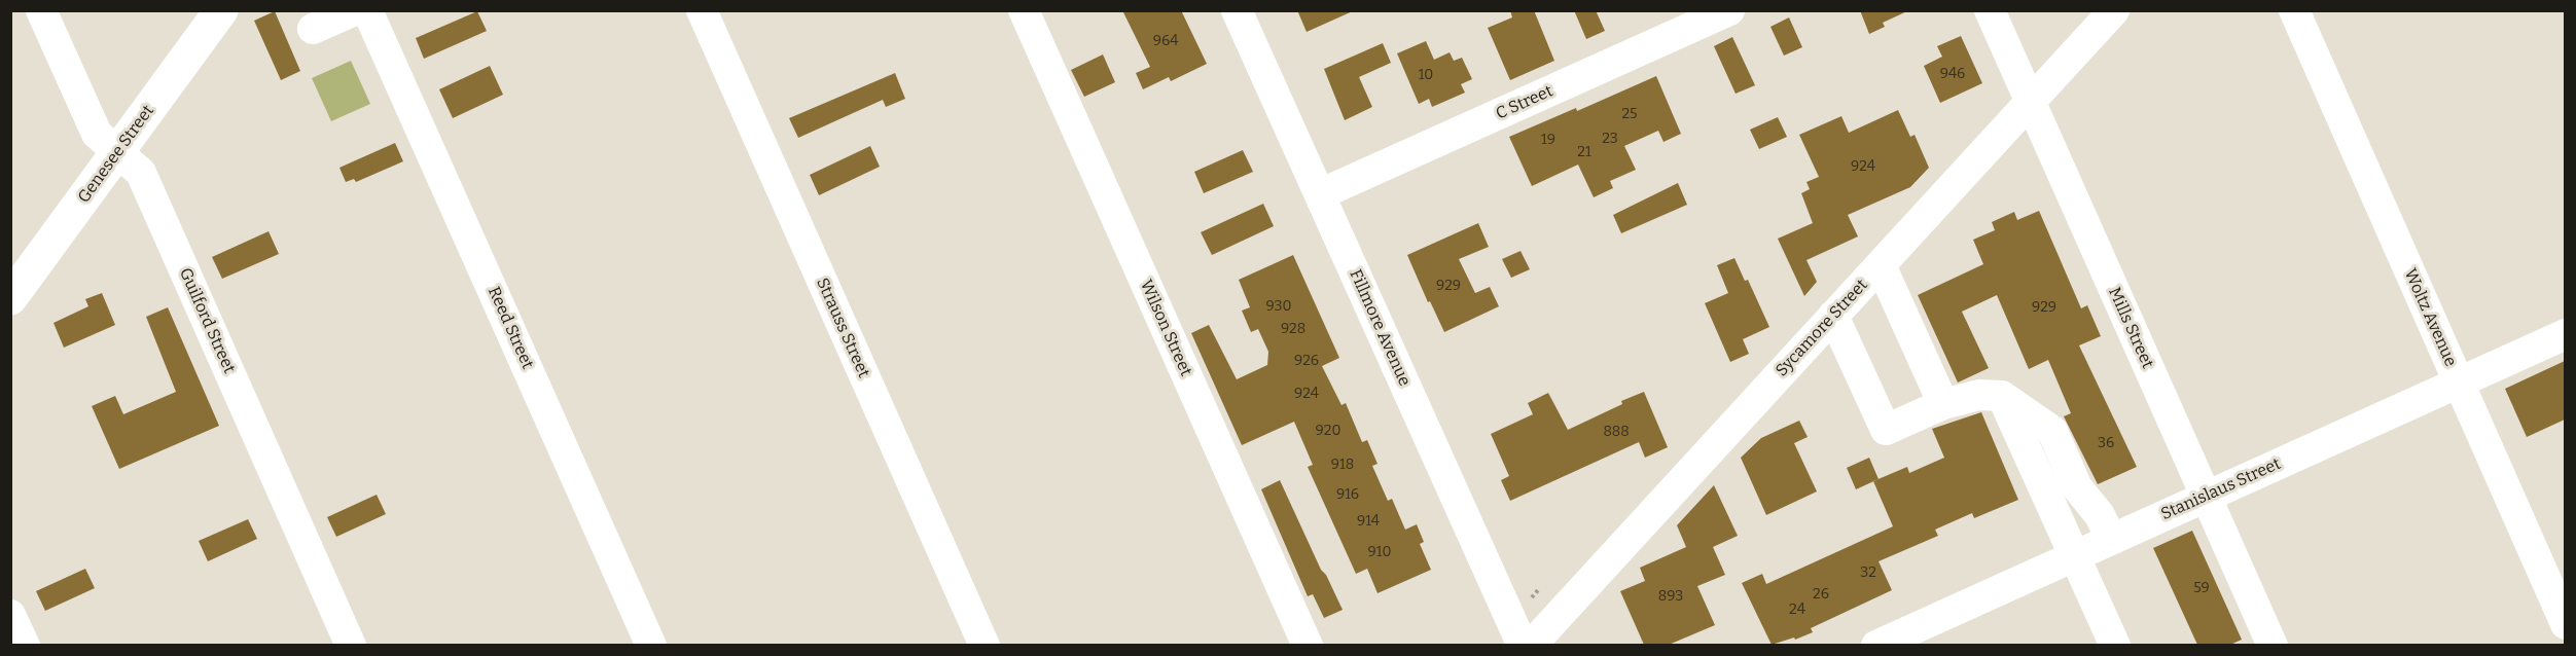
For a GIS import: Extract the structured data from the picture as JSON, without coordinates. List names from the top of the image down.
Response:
{
  "streets": {
    "main road": ["Genesee Street"],
    "street": [
      "C Street",
      "Woltz Avenue",
      "Guilford Street",
      "Reed Street",
      "Strauss Street",
      "Wilson Street",
      "Fillmore Avenue",
      "Sycamore Street",
      "Mills Street",
      "Stanislaus Street"
    ]
  },
  "crossings": [
    ["C Street", "Fillmore Avenue"],
    ["Genesee Street", "Guilford Street"],
    ["Woltz Avenue", "Stanislaus Street"],
    ["Sycamore Street", "Mills Street"],
    ["Mills Street", "Stanislaus Street"]
  ],
  "house_numbers": [
    "964",
    "946",
    "10",
    "25",
    "23",
    "19",
    "21",
    "924",
    "929",
    "930",
    "929",
    "928",
    "926",
    "924",
    "920",
    "888",
    "36",
    "918",
    "916",
    "914",
    "910",
    "32",
    "59",
    "26",
    "893",
    "24"
  ]
}
